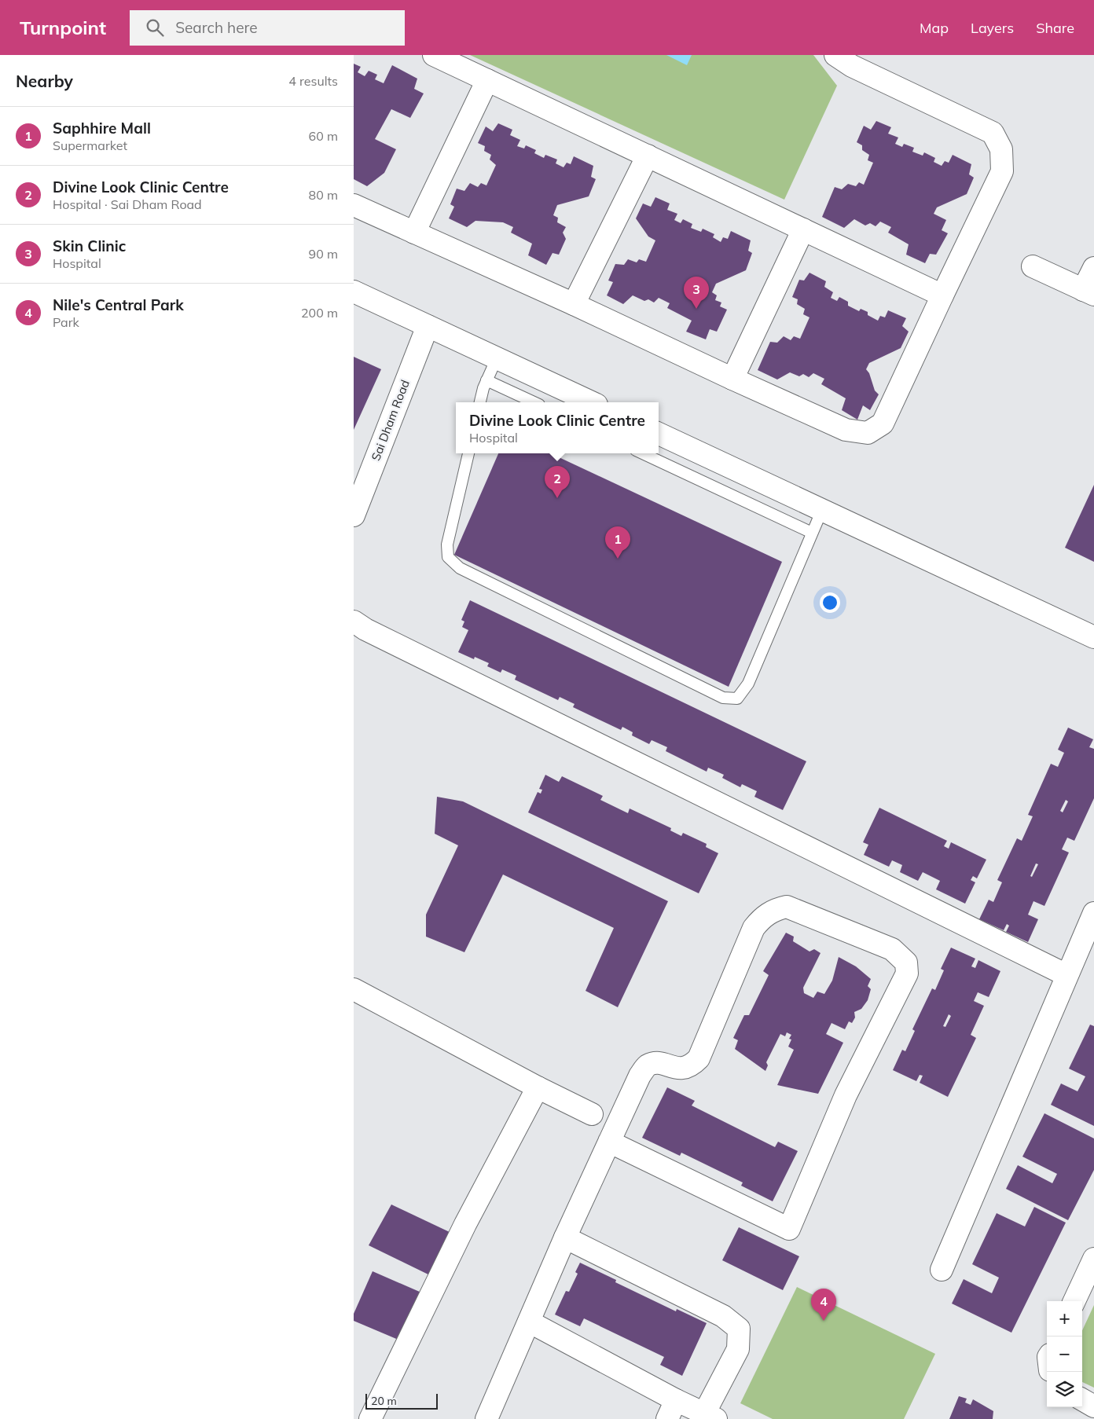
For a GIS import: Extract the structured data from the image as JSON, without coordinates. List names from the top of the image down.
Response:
{
  "streets": {
    "street": ["Sai Dham Road"]
  },
  "scale_bar": "20 m",
  "page": {
    "header": "Turnpoint",
    "search": "Search here",
    "nav": ["Map", "Layers", "Share"],
    "heading": ["Nearby", "4 results"],
    "list": [
      {
        "mark": "1",
        "name": "Saphhire Mall",
        "note": "Supermarket",
        "value": "60 m"
      },
      {
        "mark": "2",
        "name": "Divine Look Clinic Centre",
        "note": "Hospital · Sai Dham Road",
        "value": "80 m"
      },
      {
        "mark": "3",
        "name": "Skin Clinic",
        "note": "Hospital",
        "value": "90 m"
      },
      {
        "mark": "4",
        "name": "Nile's Central Park",
        "note": "Park",
        "value": "200 m"
      }
    ],
    "pins": [
      "3",
      "2",
      "1",
      "4"
    ],
    "popup": ["Divine Look Clinic Centre", "Hospital"],
    "map_buttons": ["+", "−"],
    "scale": "20 m"
  }
}
